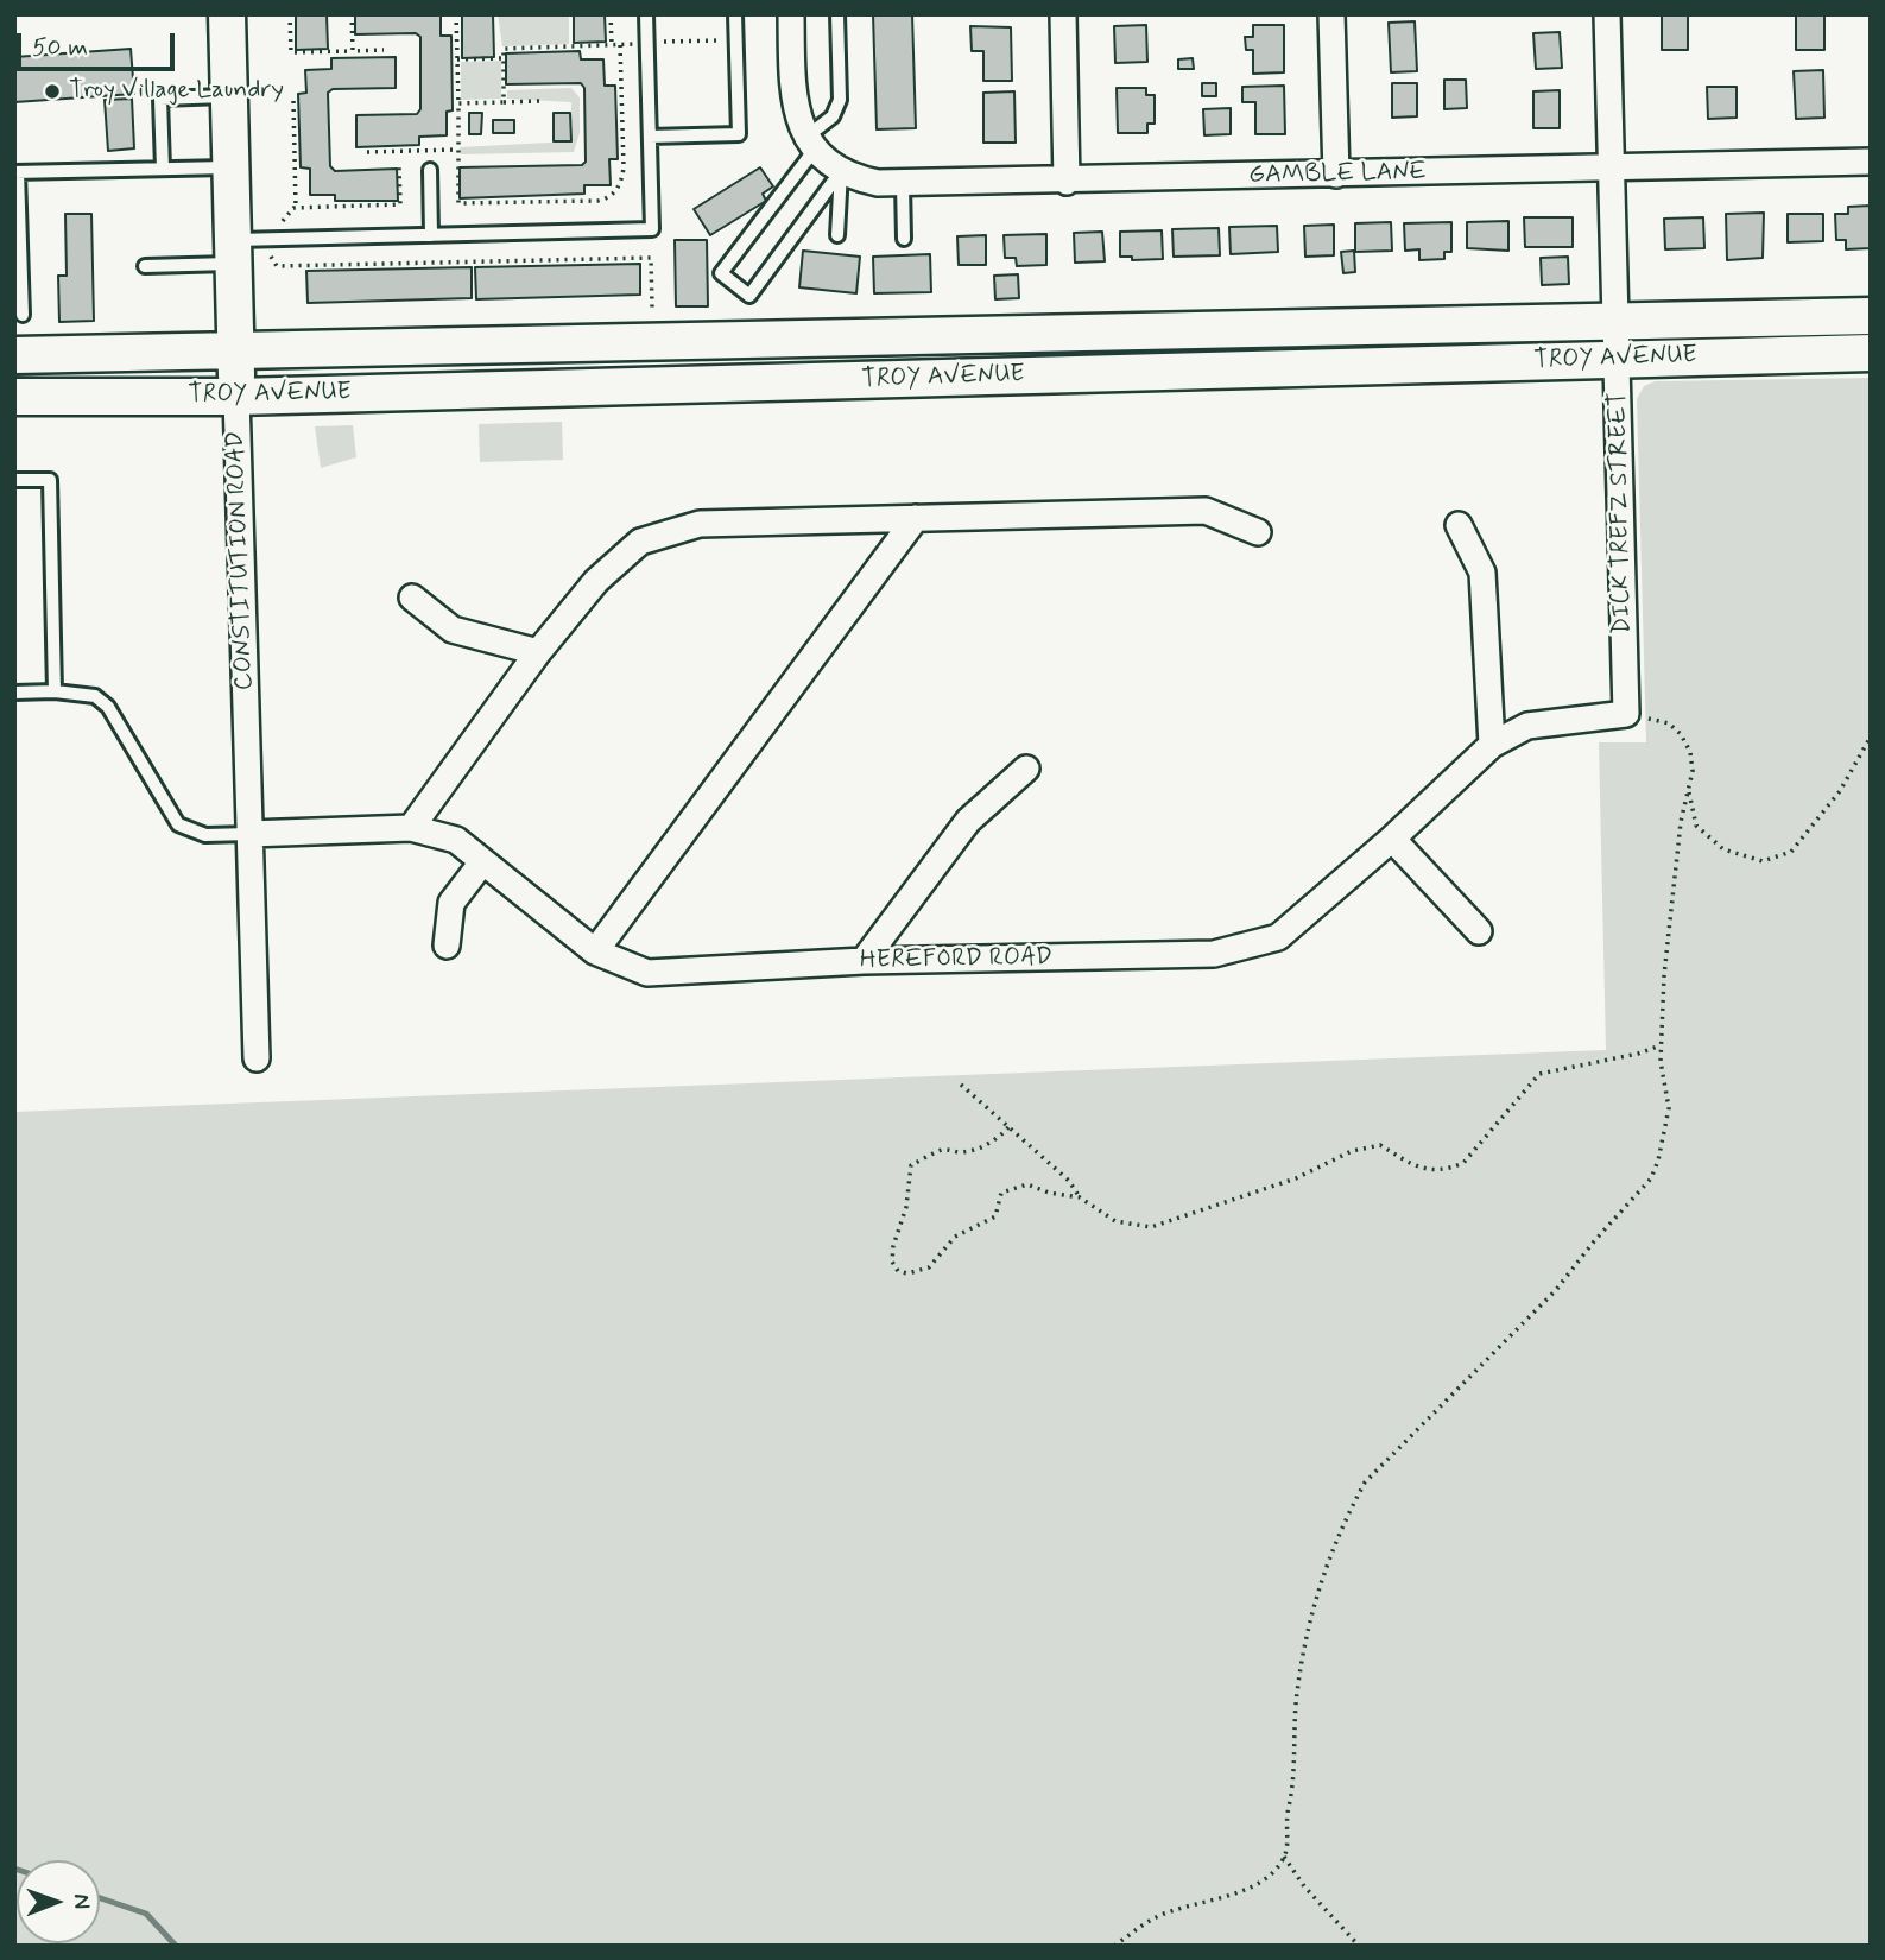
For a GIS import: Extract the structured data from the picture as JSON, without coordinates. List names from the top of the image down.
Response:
{
  "streets": {
    "main road": ["TROY AVENUE", "CONSTITUTION ROAD"],
    "street": ["GAMBLE LANE", "DICK TREFZ STREET", "HEREFORD ROAD"]
  },
  "crossings": [
    ["GAMBLE LANE", "DICK TREFZ STREET"],
    ["TROY AVENUE", "DICK TREFZ STREET"],
    ["TROY AVENUE", "CONSTITUTION ROAD"],
    ["DICK TREFZ STREET", "HEREFORD ROAD"],
    ["CONSTITUTION ROAD", "HEREFORD ROAD"]
  ],
  "places": ["Troy Village Laundry"],
  "scale_bar": "50 m",
  "north": "right"
}
